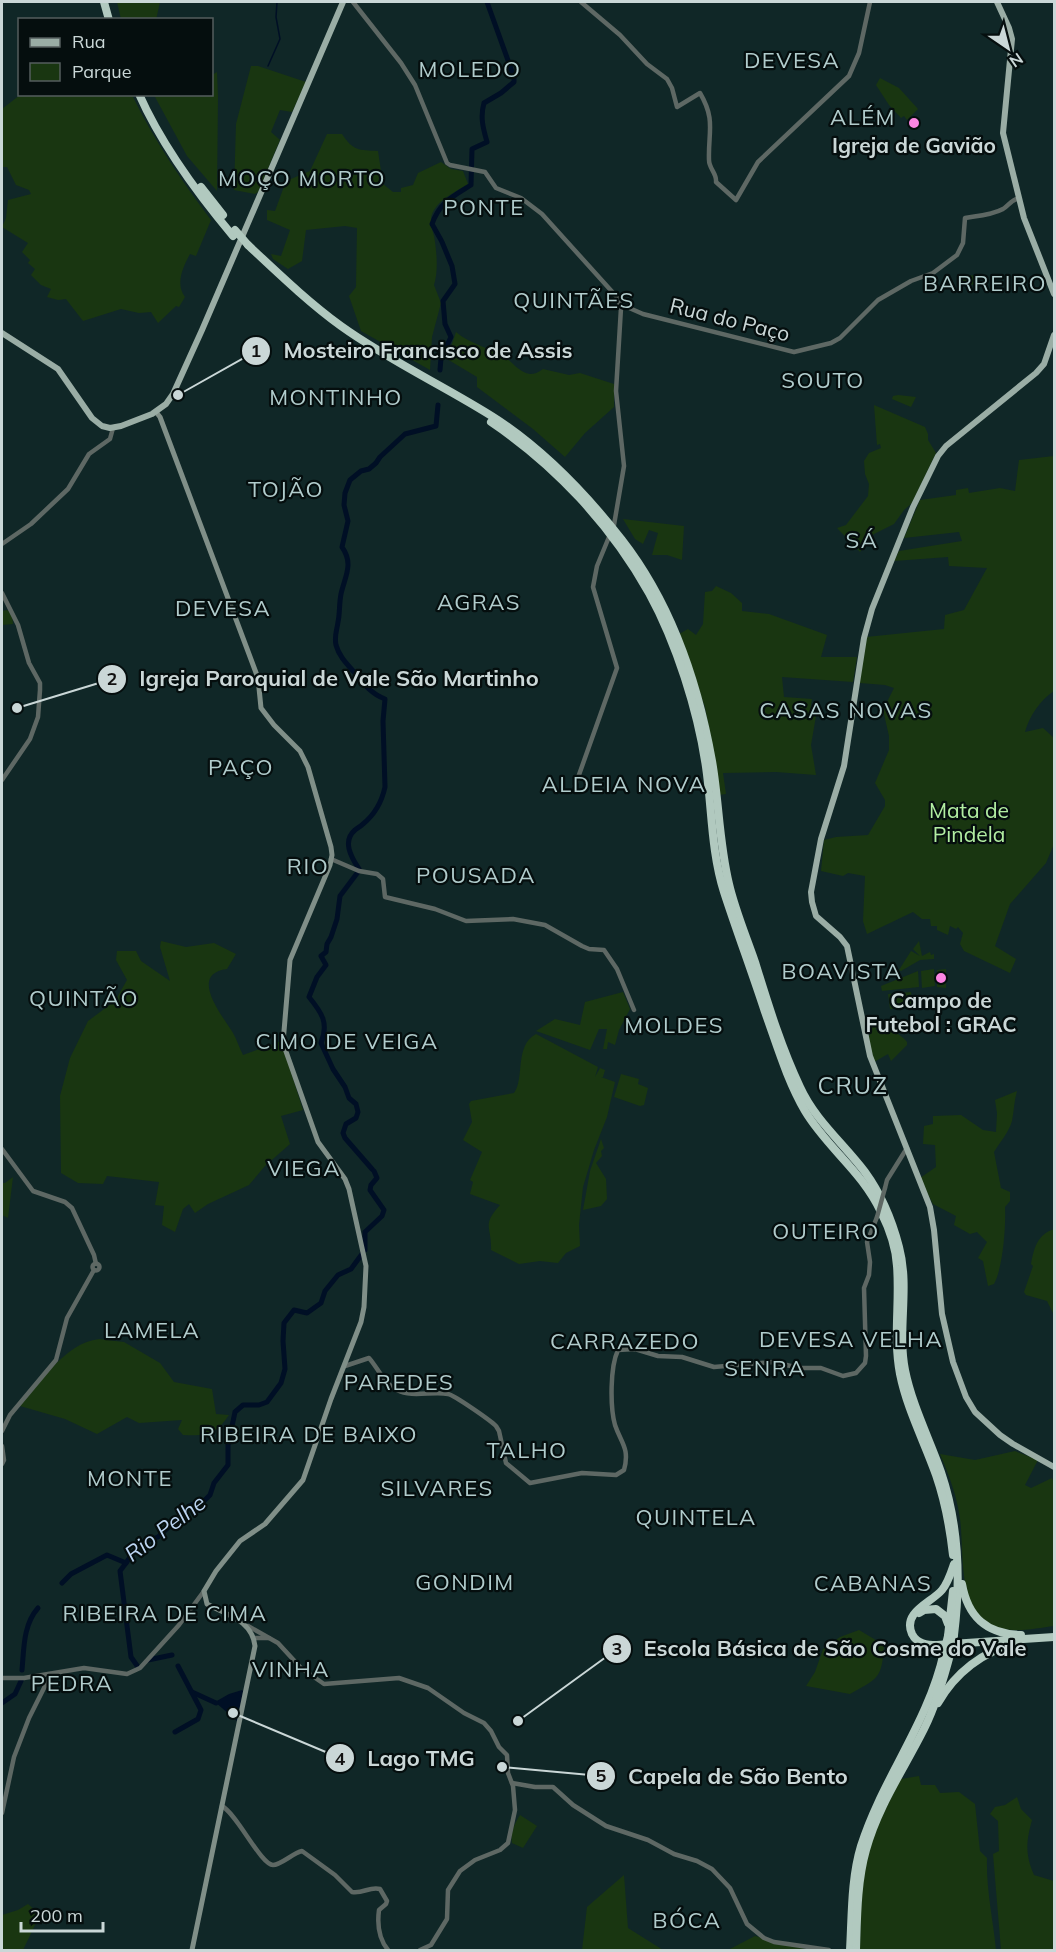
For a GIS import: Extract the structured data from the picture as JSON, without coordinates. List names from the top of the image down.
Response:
{
  "streets": {
    "street": ["Rua do Paço"]
  },
  "districts": [
    "DEVESA",
    "MOLEDO",
    "ALÉM",
    "MOÇO MORTO",
    "PONTE",
    "BARREIRO",
    "QUINTÃES",
    "SOUTO",
    "MONTINHO",
    "TOJÃO",
    "SÁ",
    "AGRAS",
    "DEVESA",
    "CASAS NOVAS",
    "PAÇO",
    "ALDEIA NOVA",
    "RIO",
    "POUSADA",
    "BOAVISTA",
    "QUINTÃO",
    "MOLDES",
    "CIMO DE VEIGA",
    "CRUZ",
    "VIEGA",
    "OUTEIRO",
    "LAMELA",
    "DEVESA VELHA",
    "CARRAZEDO",
    "SENRA",
    "PAREDES",
    "RIBEIRA DE BAIXO",
    "TALHO",
    "MONTE",
    "SILVARES",
    "QUINTELA",
    "GONDIM",
    "CABANAS",
    "RIBEIRA DE CIMA",
    "VINHA",
    "PEDRA",
    "BÓCA"
  ],
  "water": ["Rio Pelhe"],
  "parks": ["Mata de Pindela"],
  "places": [
    "Igreja de Gavião",
    "Mosteiro Francisco de Assis",
    "Igreja Paroquial de Vale São Martinho",
    "Campo de Futebol : GRAC",
    "Lago TMG",
    "Escola Básica de São Cosme do Vale",
    "Capela de São Bento"
  ],
  "legend": ["Rua", "Parque"],
  "scale_bar": "200 m",
  "north": "bottom right"
}
